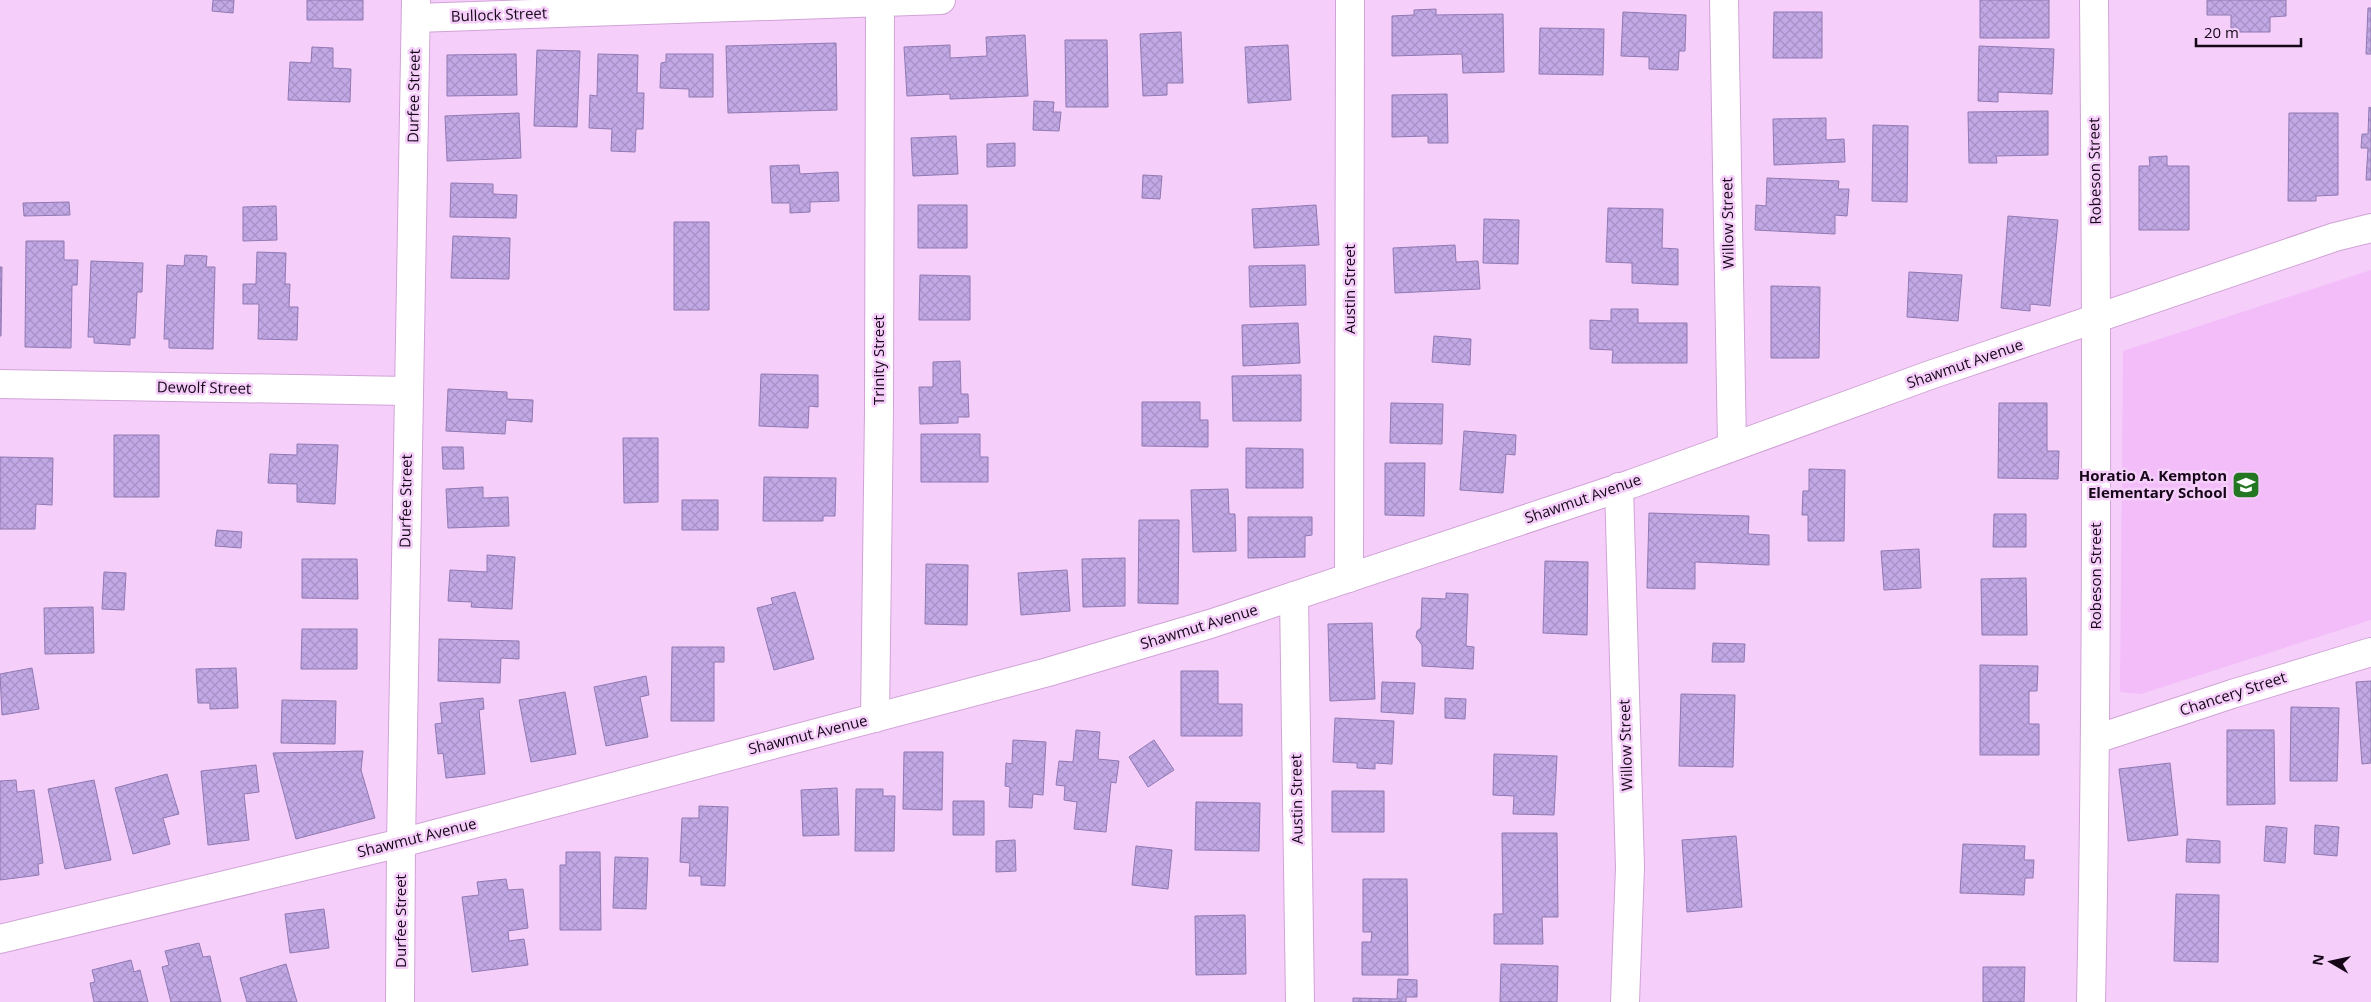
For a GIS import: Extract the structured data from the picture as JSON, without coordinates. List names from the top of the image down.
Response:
{
  "streets": {
    "street": [
      "Bullock Street",
      "Durfee Street",
      "Robeson Street",
      "Willow Street",
      "Austin Street",
      "Trinity Street",
      "Shawmut Avenue",
      "Dewolf Street",
      "Chancery Street"
    ]
  },
  "crossings": [
    ["Bullock Street", "Durfee Street"],
    ["Bullock Street", "Trinity Street"],
    ["Durfee Street", "Shawmut Avenue"],
    ["Durfee Street", "Dewolf Street"],
    ["Robeson Street", "Shawmut Avenue"],
    ["Robeson Street", "Chancery Street"],
    ["Willow Street", "Shawmut Avenue"],
    ["Austin Street", "Shawmut Avenue"],
    ["Trinity Street", "Shawmut Avenue"]
  ],
  "places": {
    "school or university": ["Horatio A. Kempton Elementary School"]
  },
  "scale_bar": "20 m",
  "north": "left"
}
